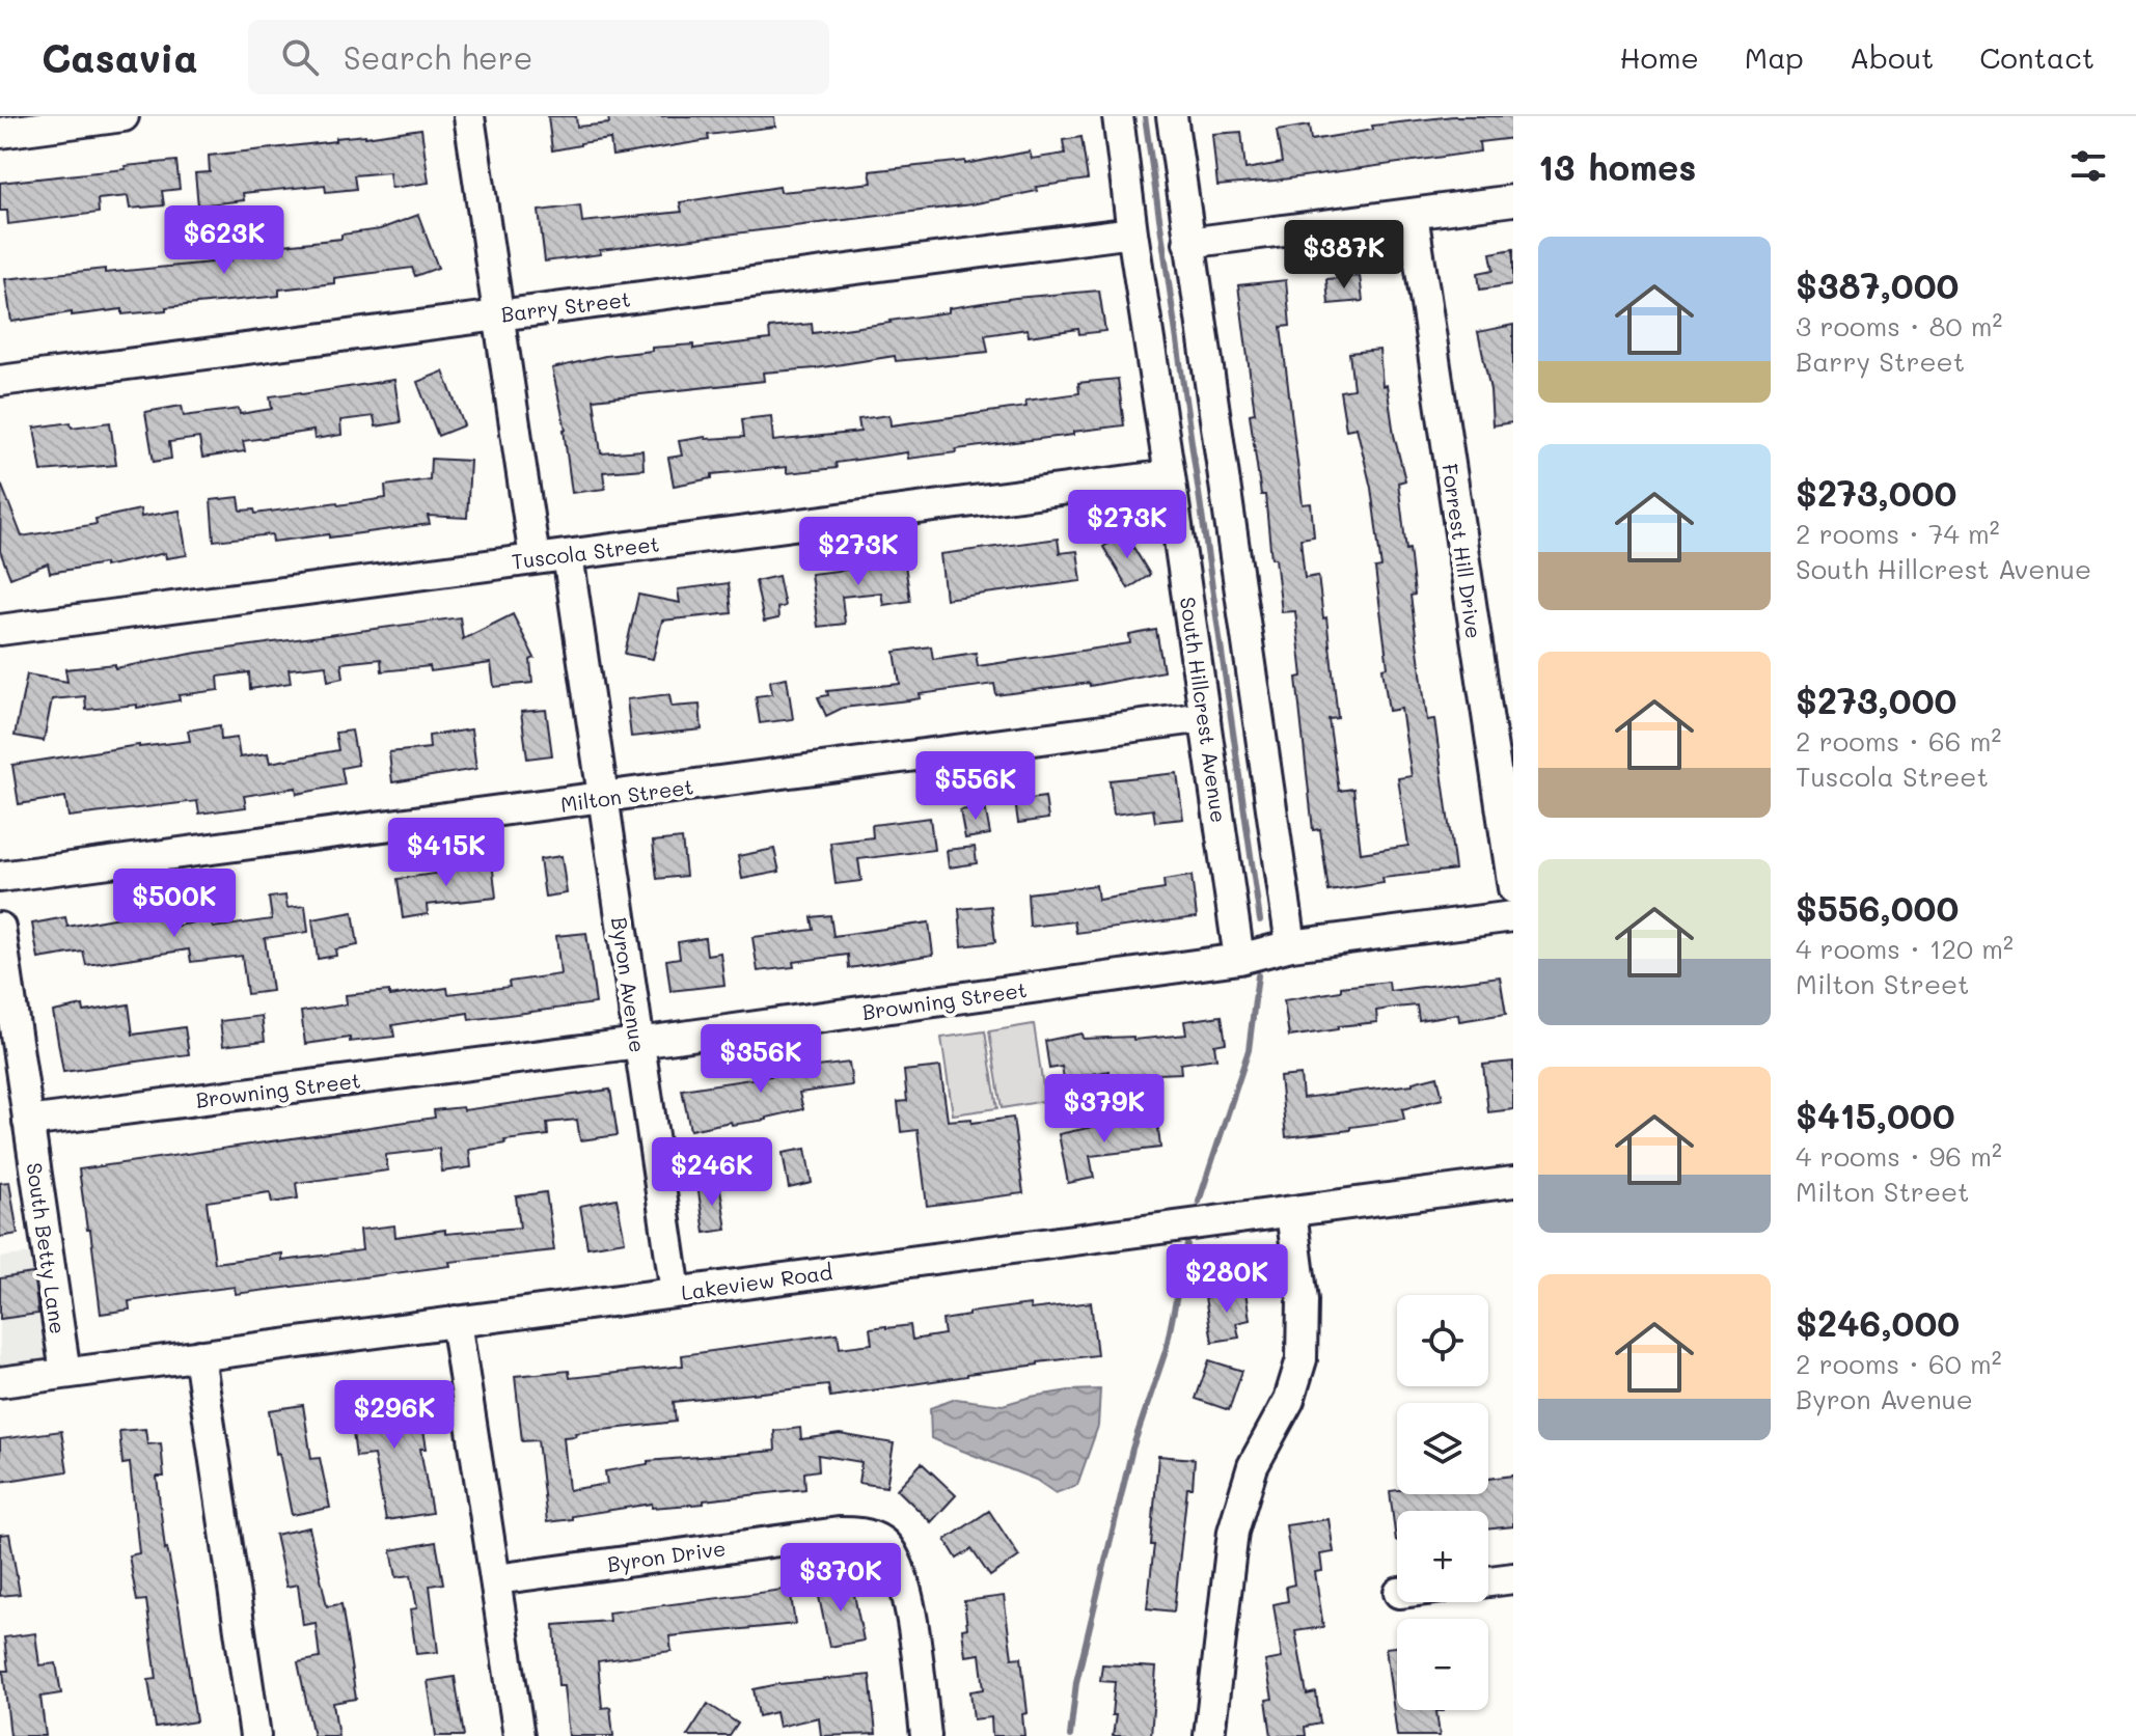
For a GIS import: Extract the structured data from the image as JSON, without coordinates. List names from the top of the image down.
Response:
{
  "streets": {
    "street": [
      "Barry Street",
      "Forrest Hill Drive",
      "Tuscola Street",
      "South Hillcrest Avenue",
      "Milton Street",
      "Byron Avenue",
      "Browning Street",
      "South Betty Lane",
      "Lakeview Road",
      "Byron Drive"
    ]
  },
  "crossings": [
    ["Barry Street", "South Hillcrest Avenue"],
    ["Tuscola Street", "South Hillcrest Avenue"],
    ["Tuscola Street", "Byron Avenue"],
    ["South Hillcrest Avenue", "Milton Street"],
    ["South Hillcrest Avenue", "Browning Street"],
    ["Milton Street", "Byron Avenue"],
    ["Byron Avenue", "Browning Street"],
    ["Byron Avenue", "Lakeview Road"],
    ["Browning Street", "South Betty Lane"],
    ["South Betty Lane", "Lakeview Road"]
  ],
  "page": {
    "header": "Casavia",
    "search": "Search here",
    "nav": [
      "Home",
      "Map",
      "About",
      "Contact"
    ],
    "heading": "13 homes",
    "price": [
      "$623K",
      "$387K",
      "$273K",
      "$273K",
      "$556K",
      "$415K",
      "$500K",
      "$356K",
      "$379K",
      "$246K",
      "$280K",
      "$296K",
      "$370K"
    ],
    "list": [
      {
        "name": "$387,000",
        "note": "3 rooms · 80 m² · Barry Street"
      },
      {
        "name": "$273,000",
        "note": "2 rooms · 74 m² · South Hillcrest Avenue"
      },
      {
        "name": "$273,000",
        "note": "2 rooms · 66 m² · Tuscola Street"
      },
      {
        "name": "$556,000",
        "note": "4 rooms · 120 m² · Milton Street"
      },
      {
        "name": "$415,000",
        "note": "4 rooms · 96 m² · Milton Street"
      },
      {
        "name": "$246,000",
        "note": "2 rooms · 60 m² · Byron Avenue"
      }
    ],
    "map_buttons": ["+", "−"]
  }
}
